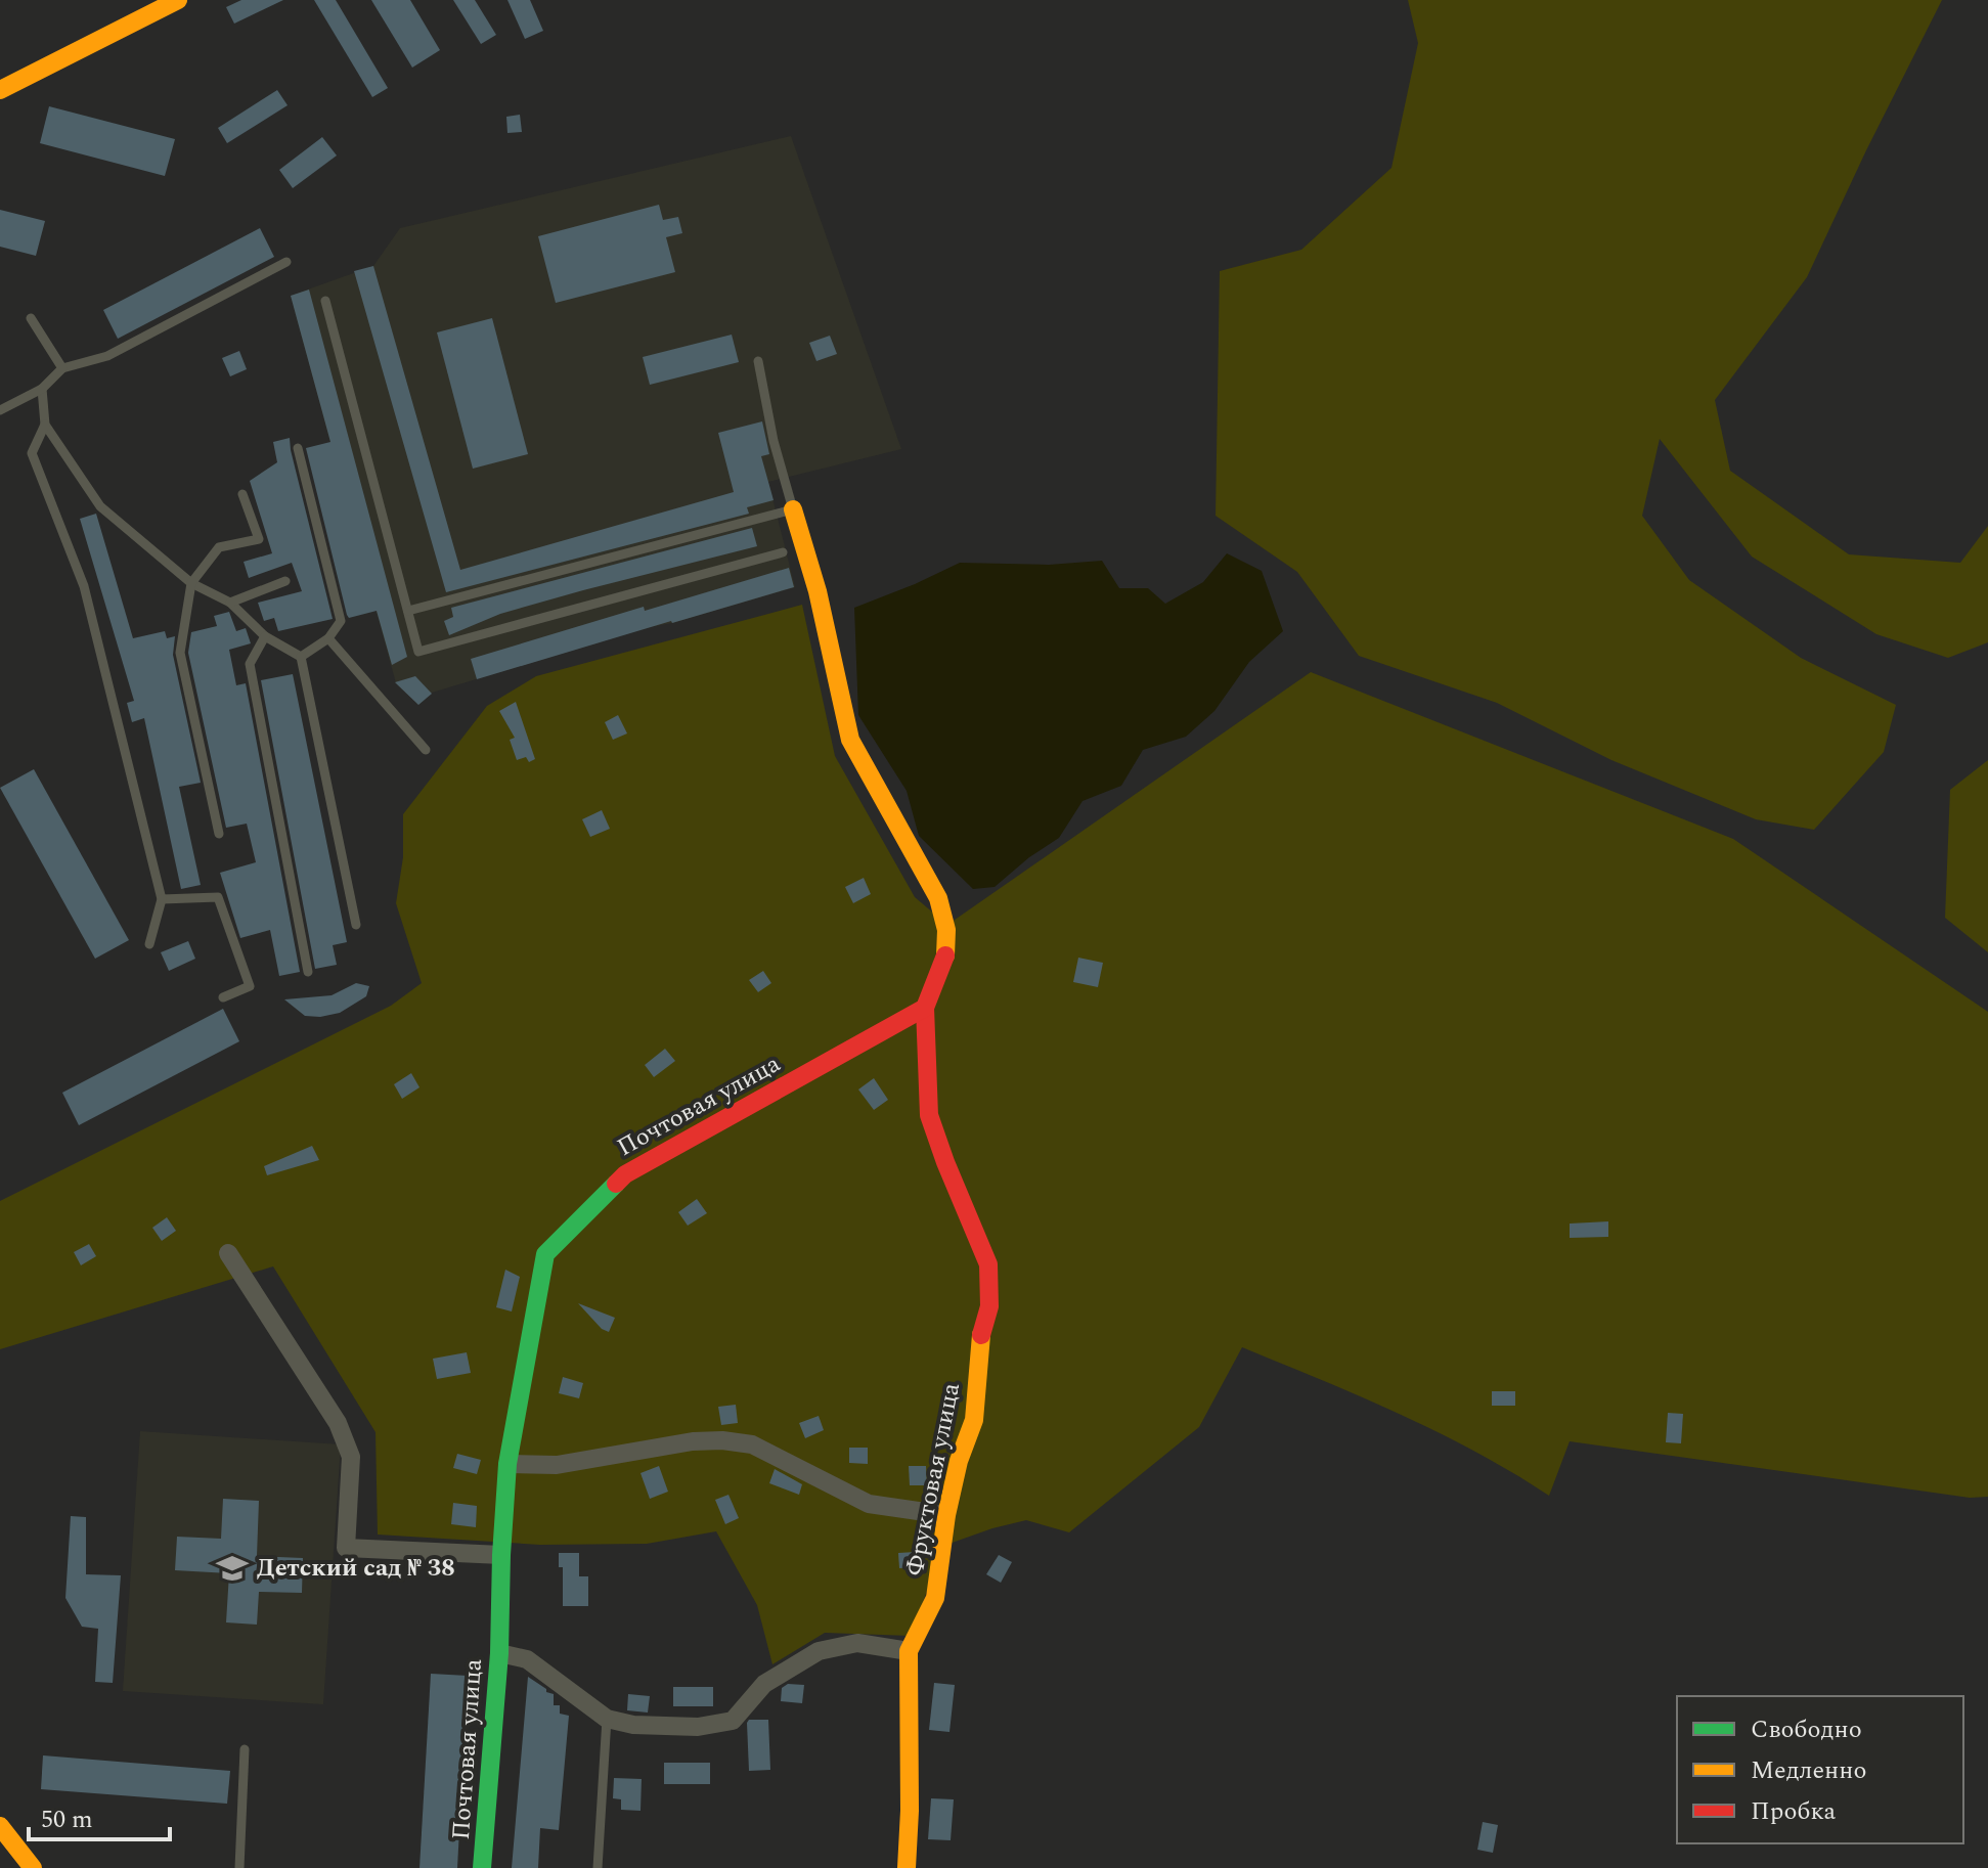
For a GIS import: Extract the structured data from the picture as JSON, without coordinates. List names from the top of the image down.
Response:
{
  "streets": {
    "street": ["Почтовая улица", "Фруктовая улица"]
  },
  "crossings": [
    ["Почтовая улица", "Фруктовая улица"]
  ],
  "places": {
    "school or university": ["Детский сад № 38"]
  },
  "legend": ["Свободно", "Медленно", "Пробка"],
  "scale_bar": "50 m"
}
